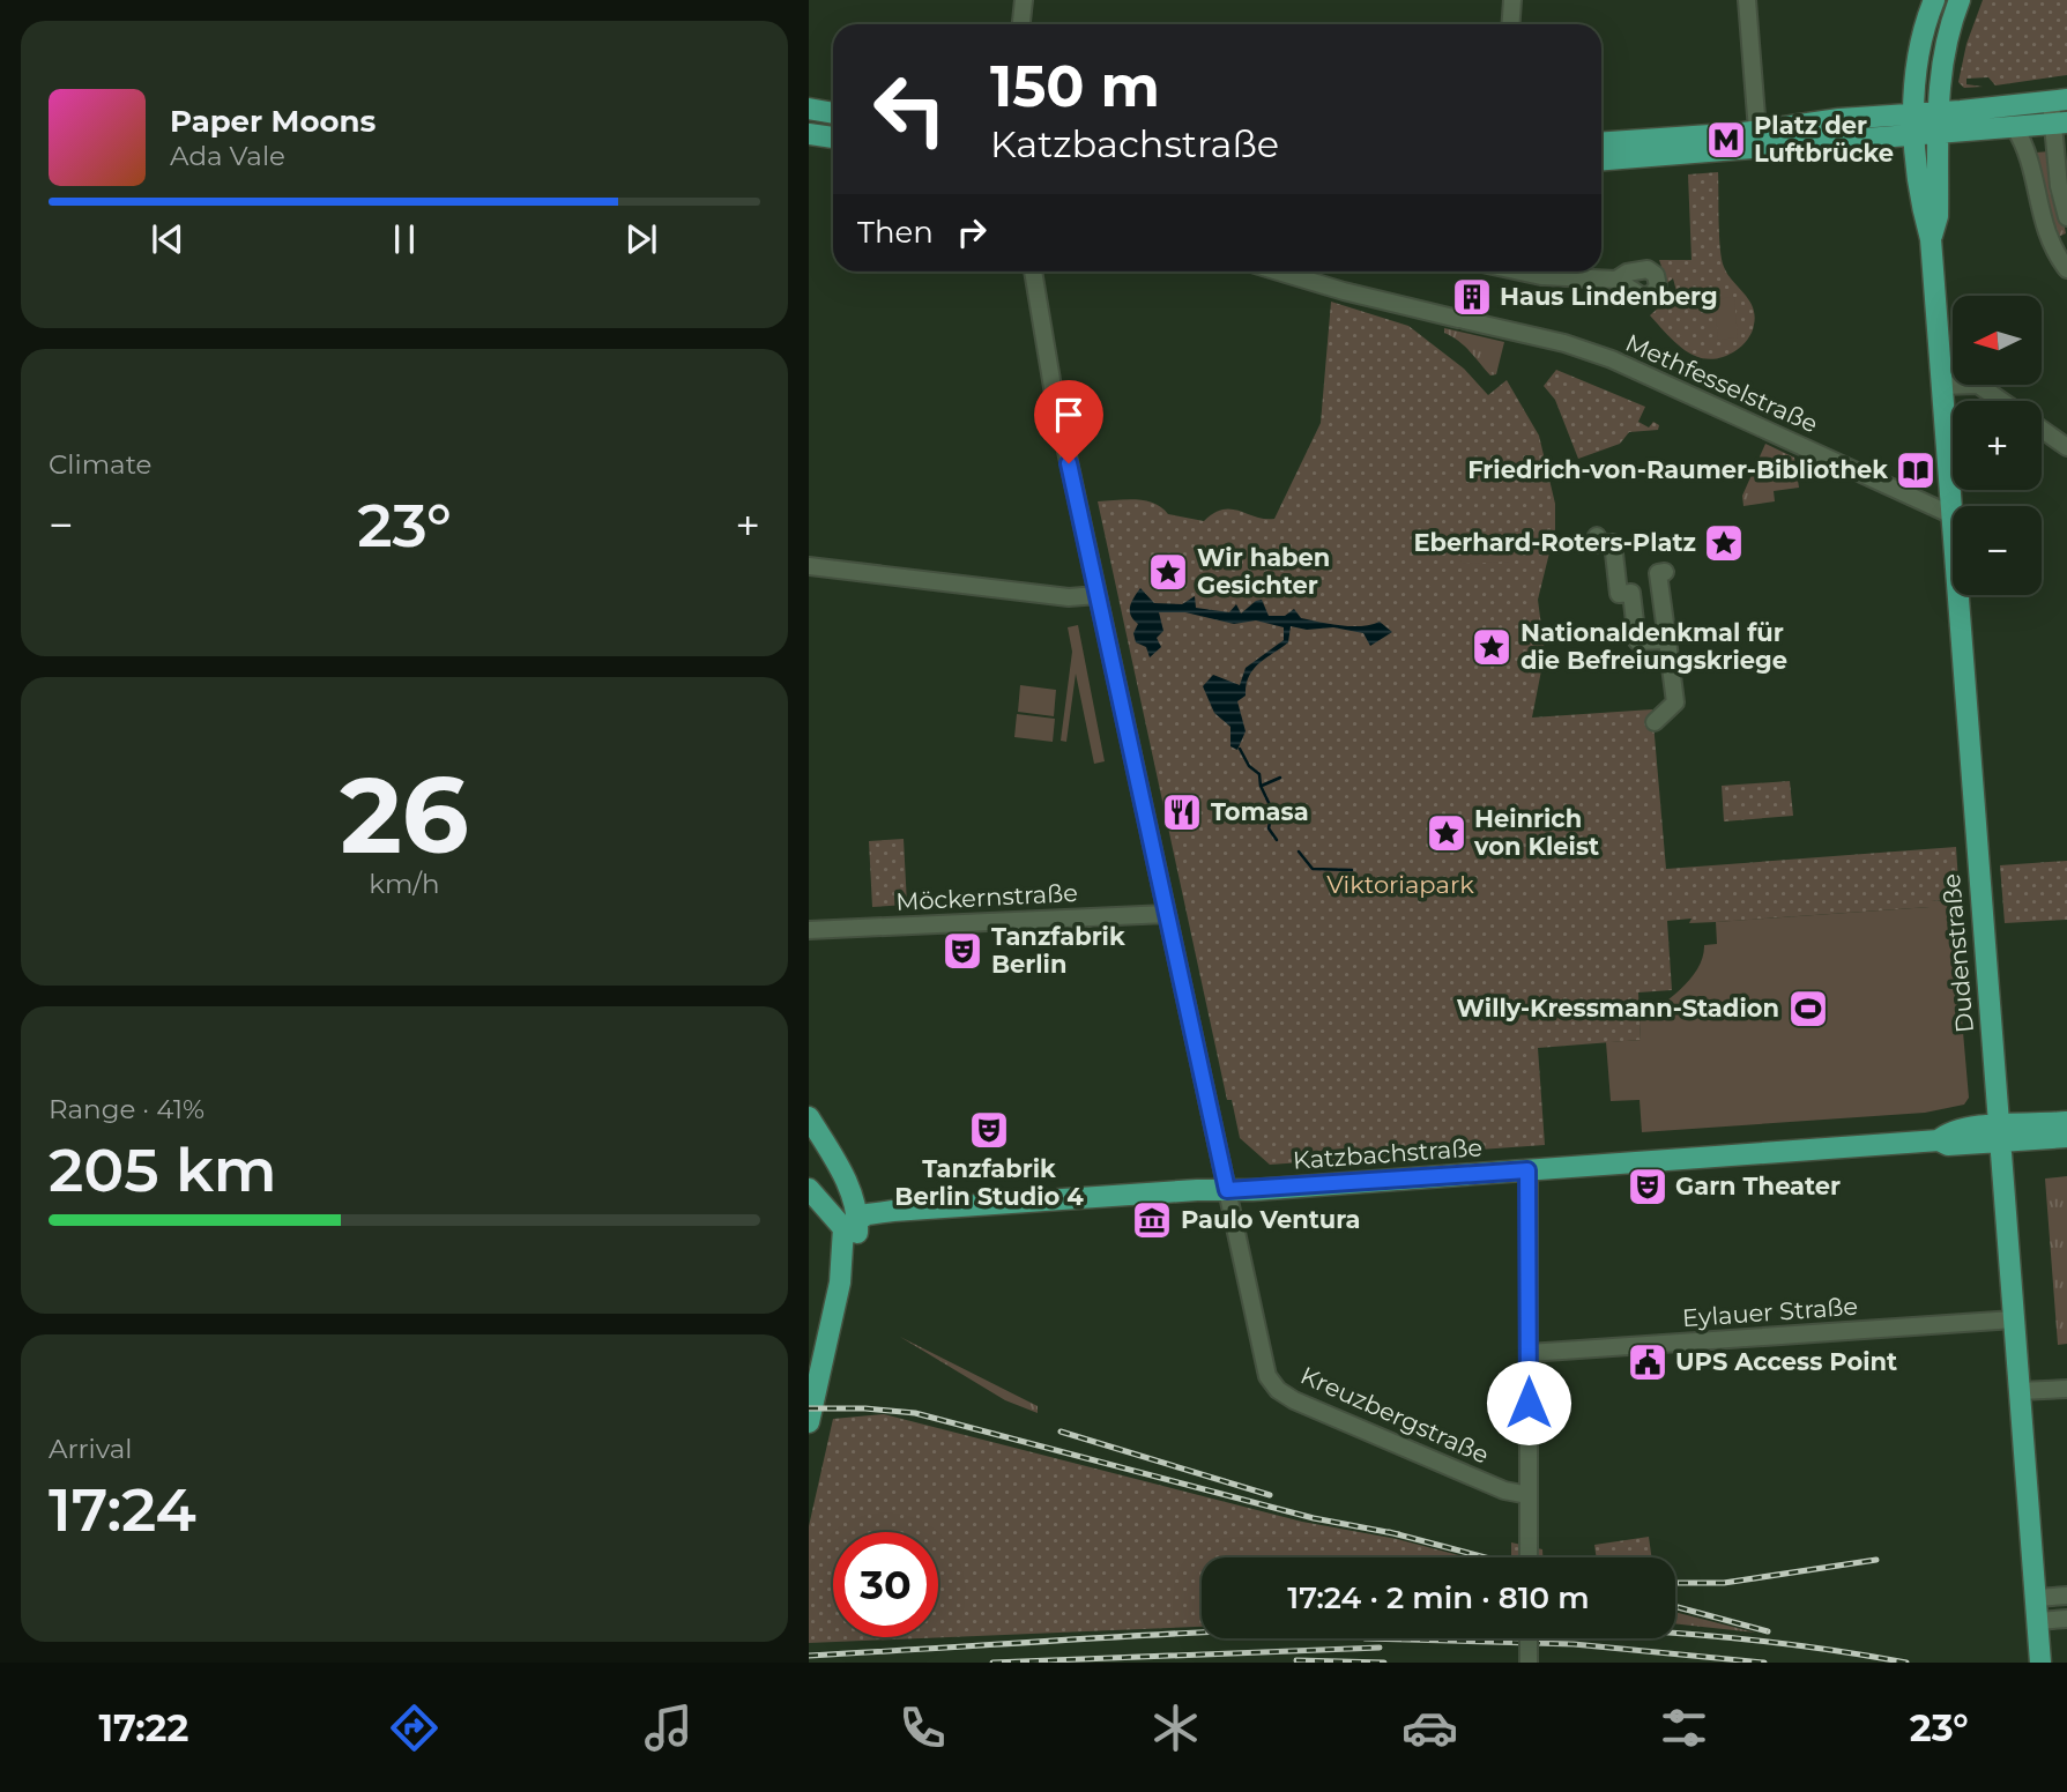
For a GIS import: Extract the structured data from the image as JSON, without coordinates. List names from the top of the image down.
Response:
{
  "streets": {
    "main road": ["Dudenstraße", "Katzbachstraße"],
    "street": [
      "Methfesselstraße",
      "Möckernstraße",
      "Eylauer Straße",
      "Kreuzbergstraße"
    ]
  },
  "crossings": [
    ["Möckernstraße", "Kreuzbergstraße"],
    ["Dudenstraße", "Katzbachstraße"],
    ["Dudenstraße", "Eylauer Straße"],
    ["Katzbachstraße", "Kreuzbergstraße"]
  ],
  "parks": ["Viktoriapark"],
  "places": {
    "metro station": ["Platz der Luftbrücke"],
    "building": ["Haus Lindenberg"],
    "library": ["Friedrich-von-Raumer-Bibliothek"],
    "place": [
      "Eberhard-Roters-Platz",
      "Wir haben Gesichter",
      "Nationaldenkmal für die Befreiungskriege",
      "Heinrich von Kleist"
    ],
    "restaurant": ["Tomasa"],
    "theatre": ["Tanzfabrik Berlin", "Tanzfabrik Berlin Studio 4", "Garn Theater"],
    "sports": ["Willy-Kressmann-Stadion"],
    "museum": ["Paulo Ventura"],
    "public building": ["UPS Access Point"]
  },
  "north": "left",
  "page": {
    "turn": ["150 m", "Katzbachstraße"],
    "song": ["Paper Moons", "Ada Vale"],
    "then": "Then",
    "map_buttons": ["+", "−"],
    "tile": [
      "Climate",
      ["26", "km/h"],
      ["Range · 41%", "205 km"],
      ["Arrival", "17:24"]
    ],
    "heat": ["−", "23°", "+"],
    "limit": "30",
    "trip": "17:24 · 2 min · 810 m",
    "tabs": ["17:22", "23°"]
  }
}
